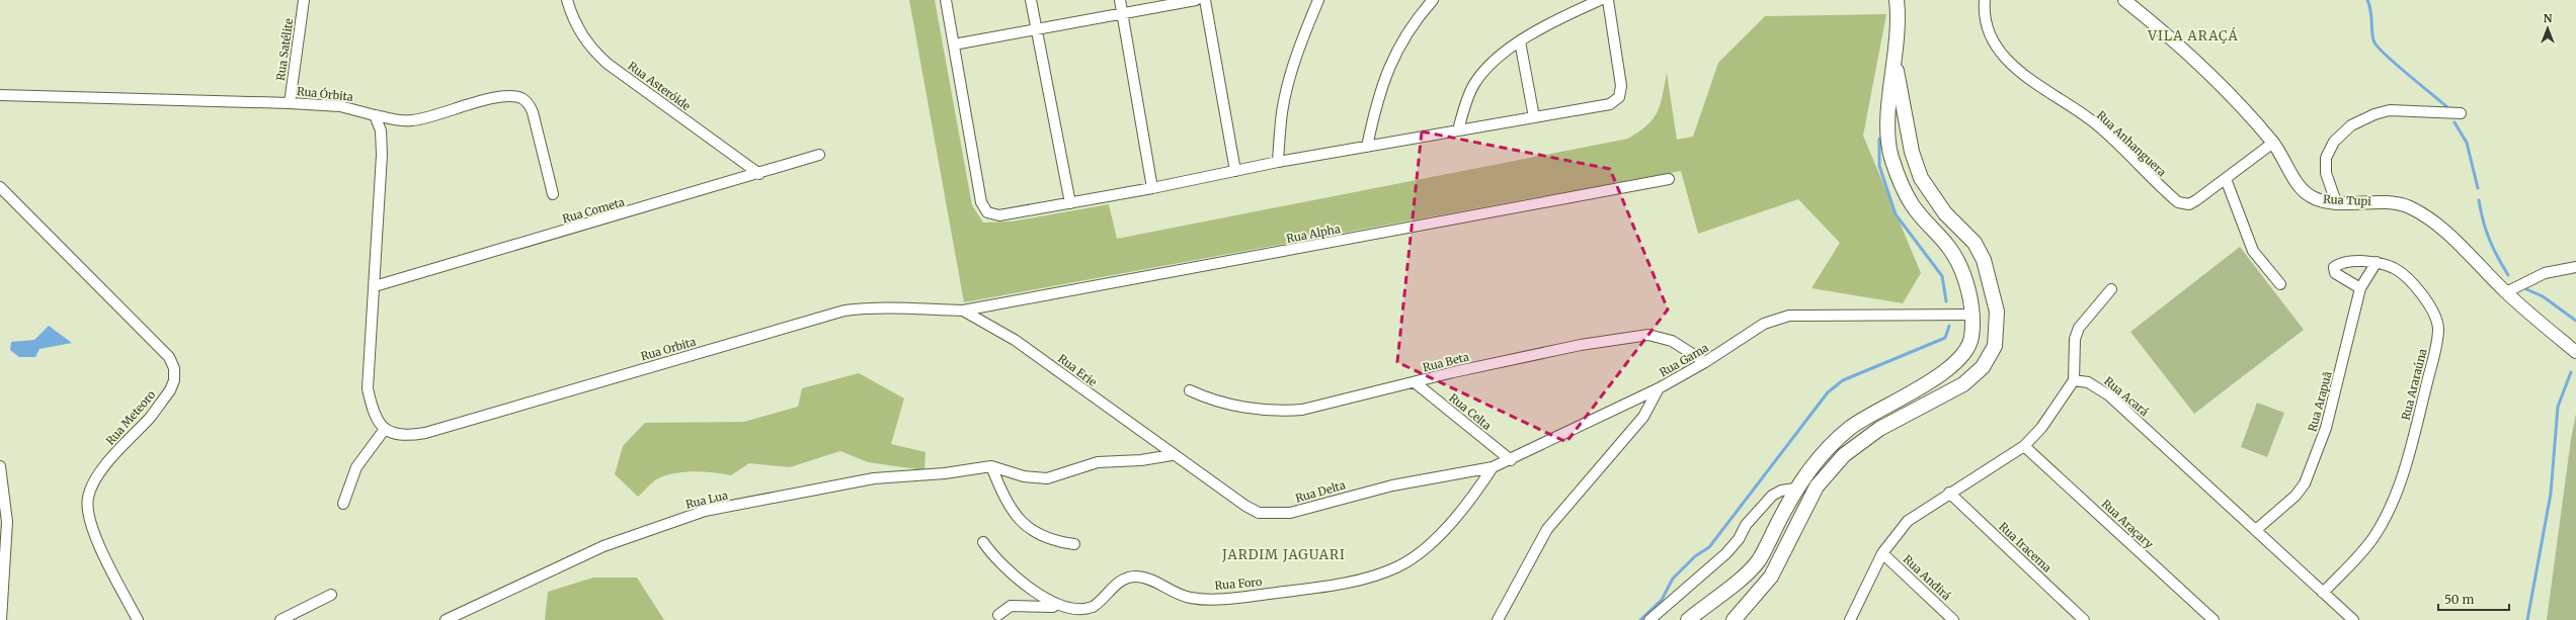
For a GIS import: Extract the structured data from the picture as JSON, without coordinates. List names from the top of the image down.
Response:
{
  "streets": {
    "street": [
      "Rua Satélite",
      "Rua Asteróide",
      "Rua Órbita",
      "Rua Anhanguera",
      "Rua Tupi",
      "Rua Cometa",
      "Rua Alpha",
      "Rua Orbita",
      "Rua Gama",
      "Rua Beta",
      "Rua Erie",
      "Rua Araraúna",
      "Rua Acará",
      "Rua Arapuã",
      "Rua Celta",
      "Rua Meteoro",
      "Rua Delta",
      "Rua Lua",
      "Rua Araçary",
      "Rua Iracema",
      "Rua Andirá",
      "Rua Foro"
    ]
  },
  "crossings": [
    ["Rua Satélite", "Rua Órbita"],
    ["Rua Asteróide", "Rua Cometa"],
    ["Rua Anhanguera", "Rua Tupi"],
    ["Rua Alpha", "Rua Orbita"],
    ["Rua Alpha", "Rua Erie"],
    ["Rua Orbita", "Rua Erie"],
    ["Rua Gama", "Rua Beta"],
    ["Rua Gama", "Rua Delta"],
    ["Rua Beta", "Rua Celta"],
    ["Rua Erie", "Rua Delta"],
    ["Rua Araraúna", "Rua Acará"],
    ["Rua Araraúna", "Rua Arapuã"],
    ["Rua Acará", "Rua Arapuã"],
    ["Rua Celta", "Rua Delta"],
    ["Rua Delta", "Rua Foro"]
  ],
  "districts": ["VILA ARAÇÁ", "JARDIM JAGUARI"],
  "scale_bar": "50 m",
  "north": "top"
}
